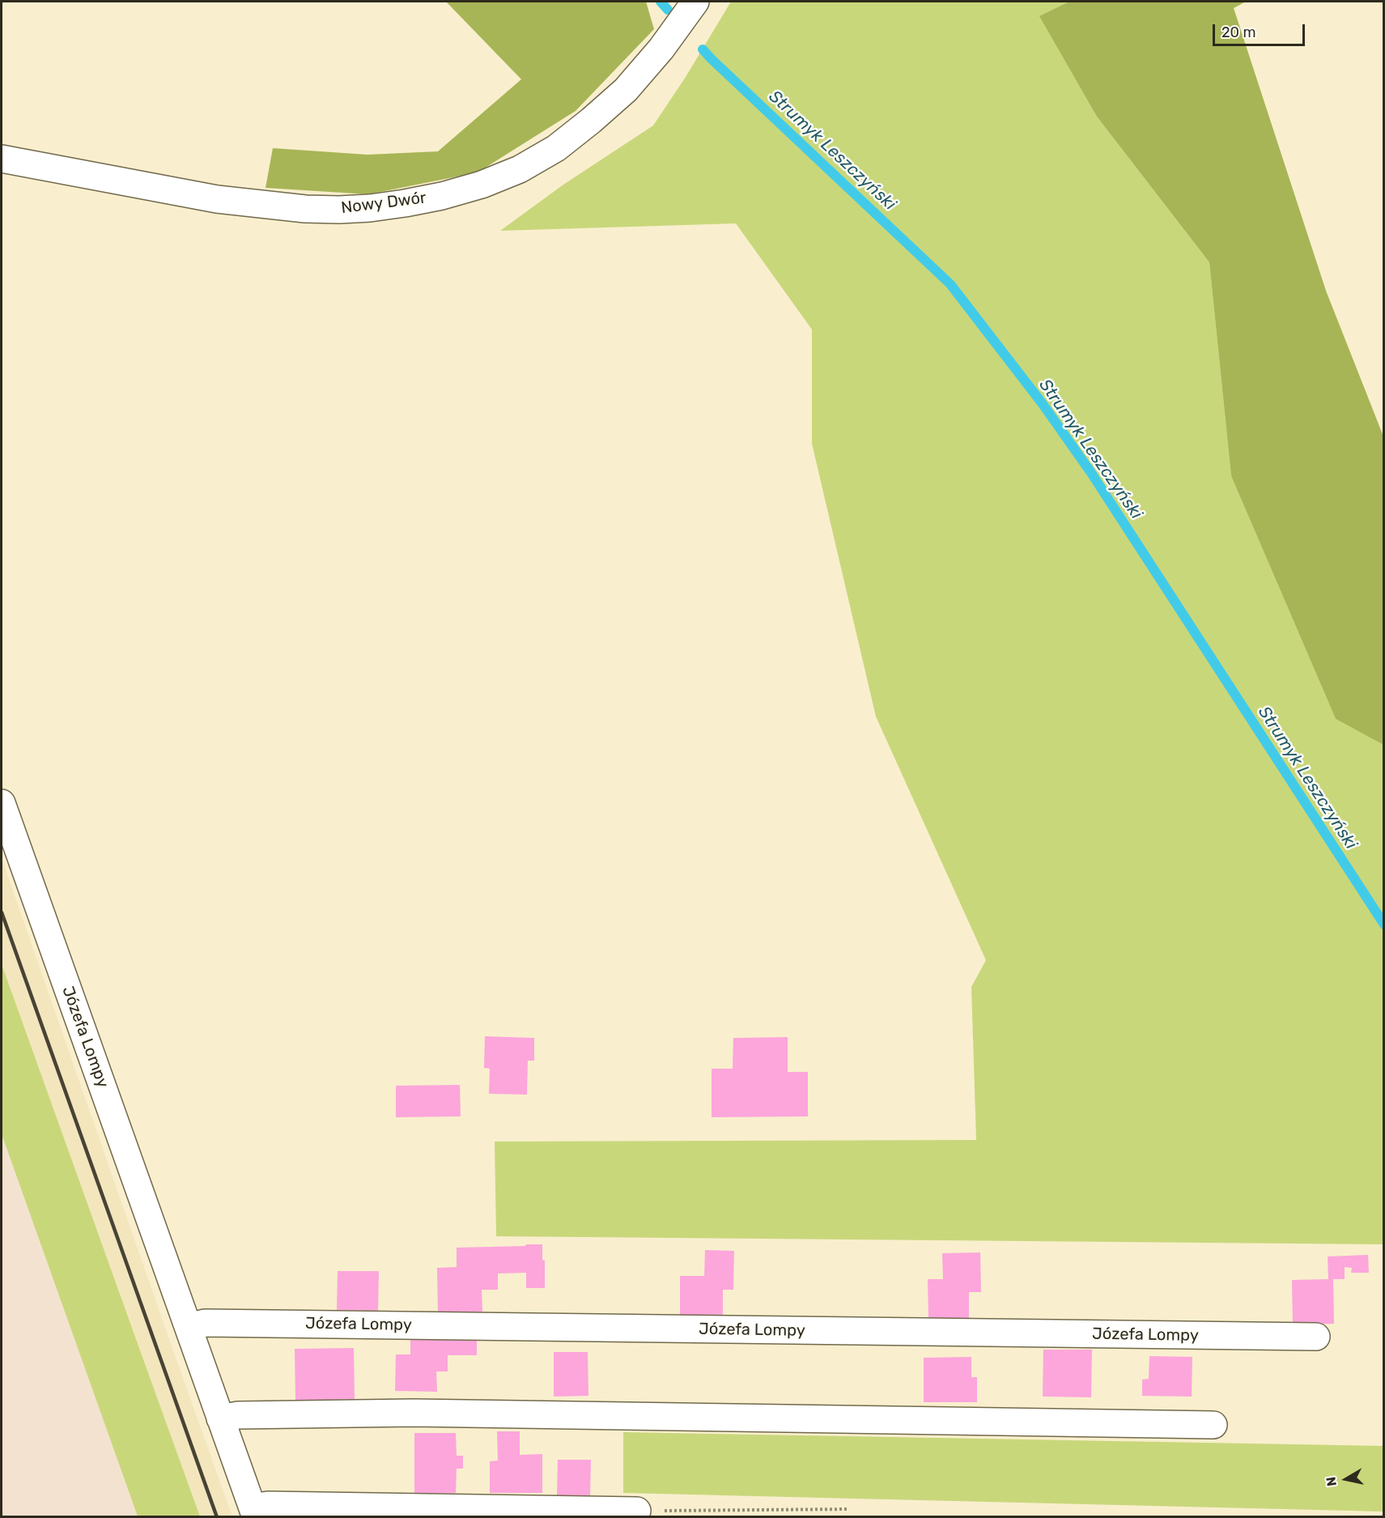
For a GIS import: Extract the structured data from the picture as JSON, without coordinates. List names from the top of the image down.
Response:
{
  "streets": {
    "street": ["Nowy Dwór", "Józefa Lompy"]
  },
  "water": ["Strumyk Leszczyński"],
  "scale_bar": "20 m",
  "north": "left"
}
